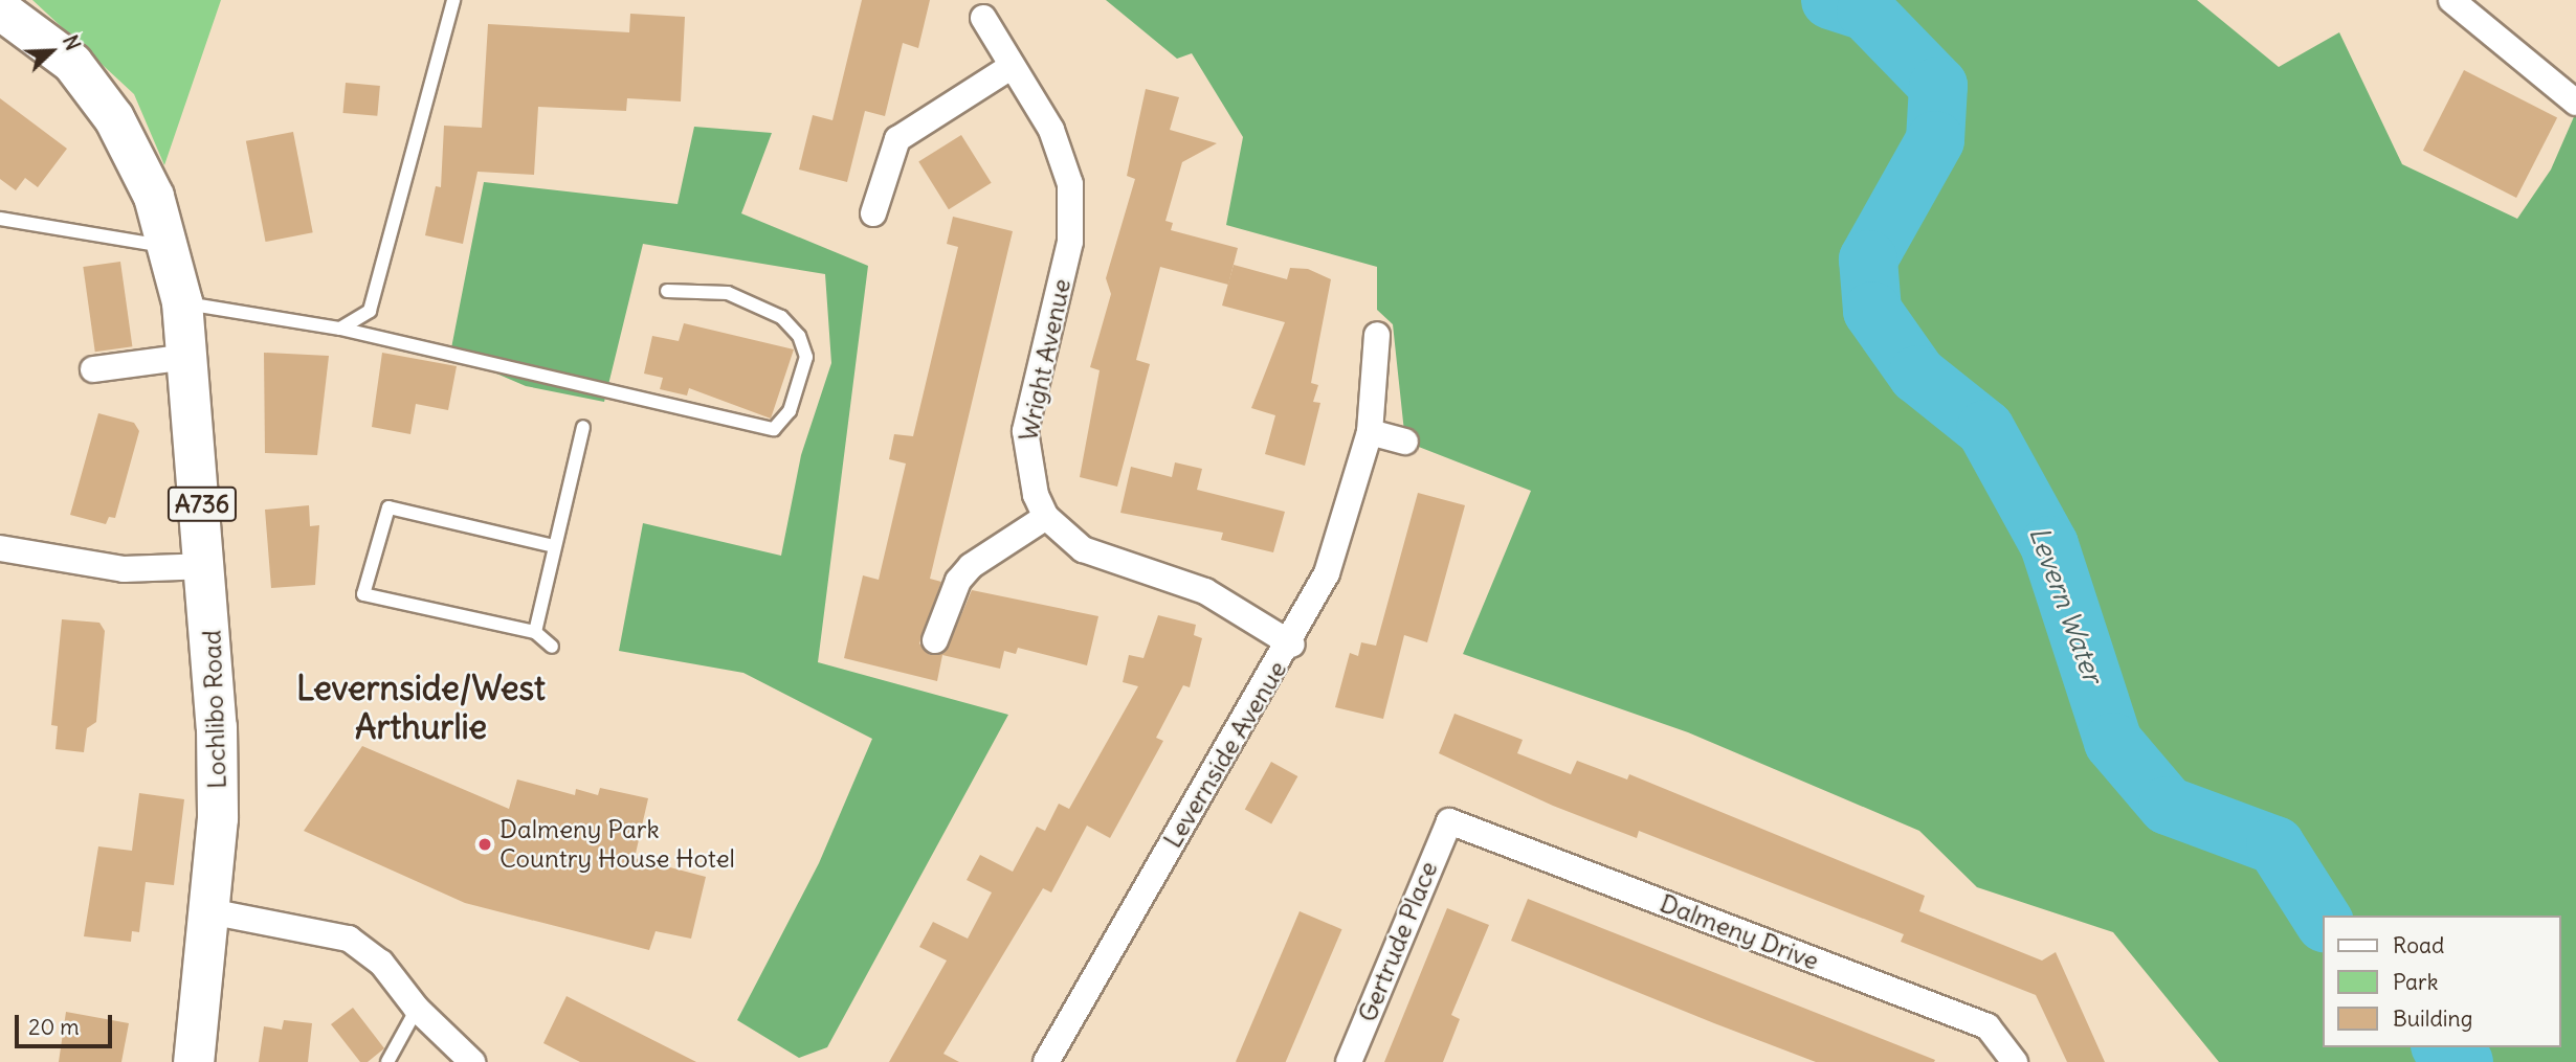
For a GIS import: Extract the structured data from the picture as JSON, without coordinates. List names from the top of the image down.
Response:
{
  "streets": {
    "main road": ["A736", "Lochlibo Road"],
    "street": [
      "Wright Avenue",
      "Levernside Avenue",
      "Dalmeny Drive",
      "Gertrude Place"
    ]
  },
  "crossings": [
    ["Wright Avenue", "Levernside Avenue"],
    ["Dalmeny Drive", "Gertrude Place"]
  ],
  "districts": ["Levernside/West Arthurlie"],
  "water": ["Levern Water"],
  "places": ["Dalmeny Park Country House Hotel"],
  "legend": ["Road", "Park", "Building"],
  "scale_bar": "20 m",
  "north": "top right"
}
